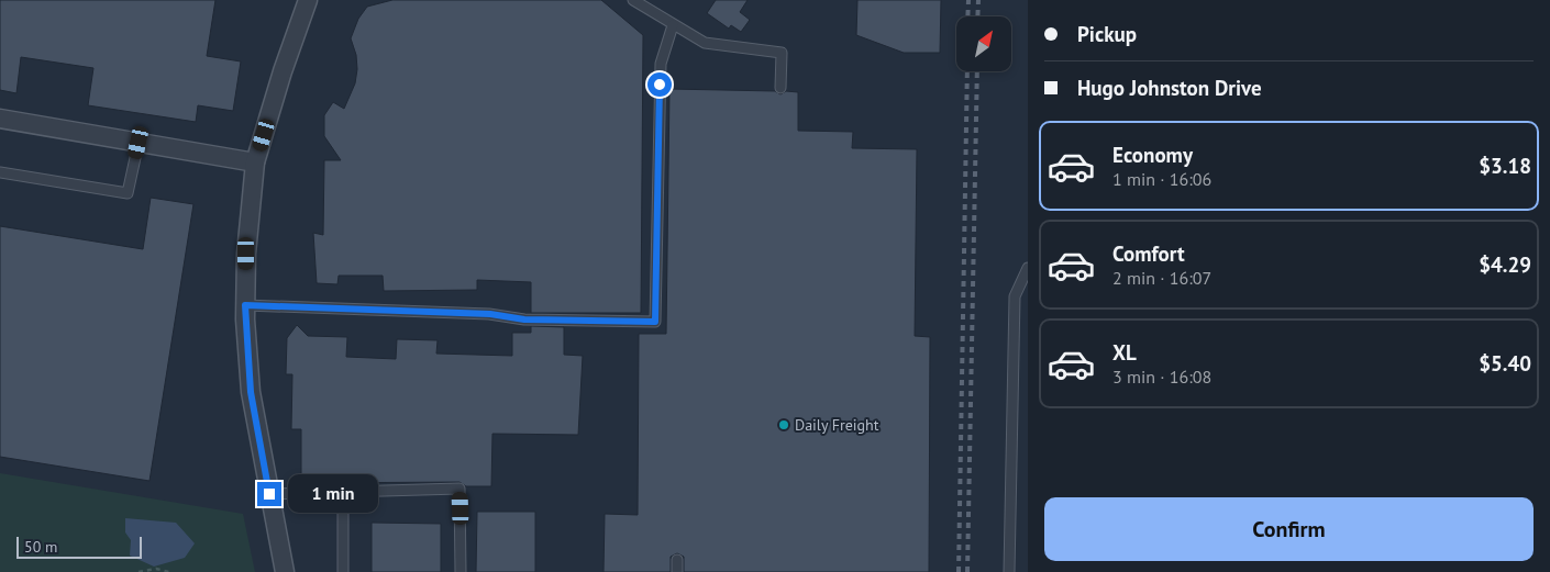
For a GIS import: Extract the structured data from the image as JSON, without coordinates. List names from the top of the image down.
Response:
{
  "places": ["Daily Freight"],
  "scale_bar": "50 m",
  "north": "top right",
  "page": {
    "banner": ["Pickup", "Hugo Johnston Drive"],
    "list": [
      {
        "name": "Economy",
        "note": "1 min · 16:06",
        "value": "$3.18"
      },
      {
        "name": "Comfort",
        "note": "2 min · 16:07",
        "value": "$4.29"
      },
      {
        "name": "XL",
        "note": "3 min · 16:08",
        "value": "$5.40"
      }
    ],
    "bubble": "1 min",
    "buttons": "Confirm",
    "scale": "50 m"
  }
}
